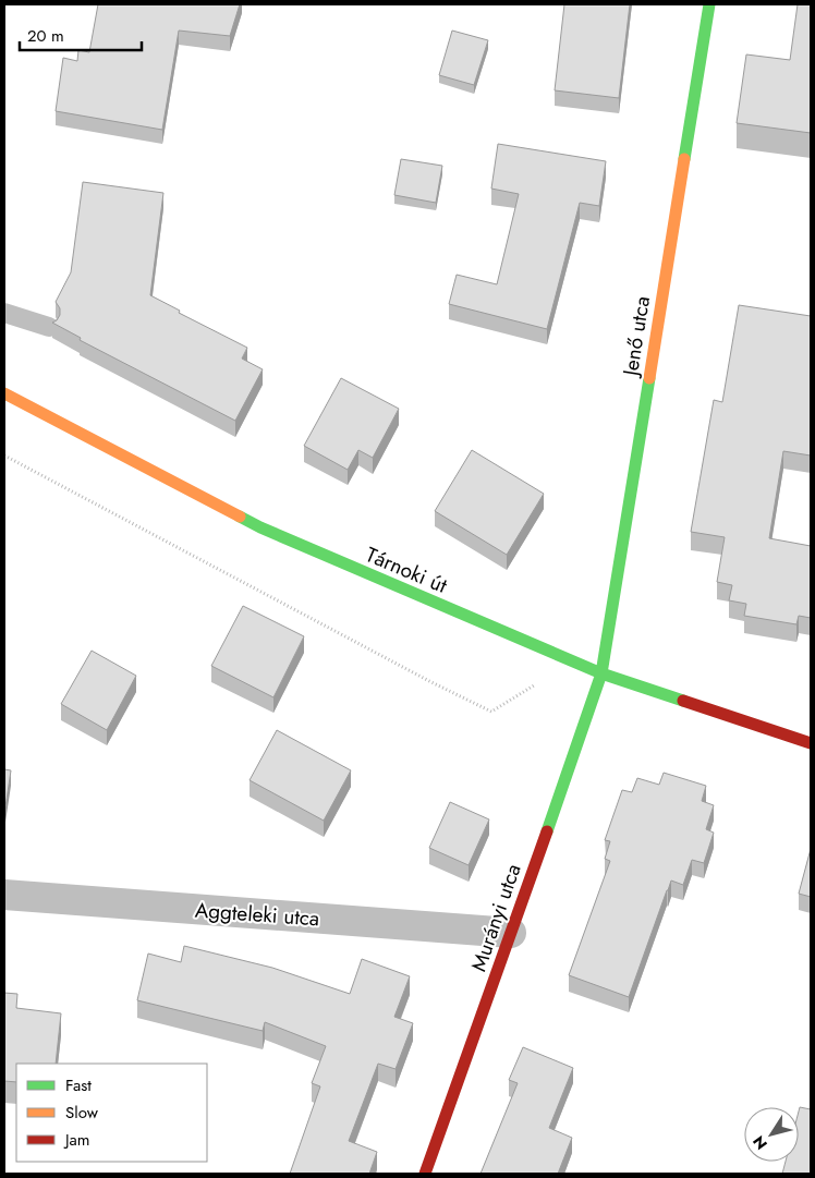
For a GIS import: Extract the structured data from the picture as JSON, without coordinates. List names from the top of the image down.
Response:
{
  "streets": {
    "street": [
      "Jenő utca",
      "Tárnoki út",
      "Aggteleki utca",
      "Murányi utca"
    ]
  },
  "crossings": [
    ["Jenő utca", "Tárnoki út"],
    ["Jenő utca", "Murányi utca"],
    ["Tárnoki út", "Murányi utca"],
    ["Aggteleki utca", "Murányi utca"]
  ],
  "legend": ["Fast", "Slow", "Jam"],
  "scale_bar": "20 m",
  "north": "bottom left"
}
